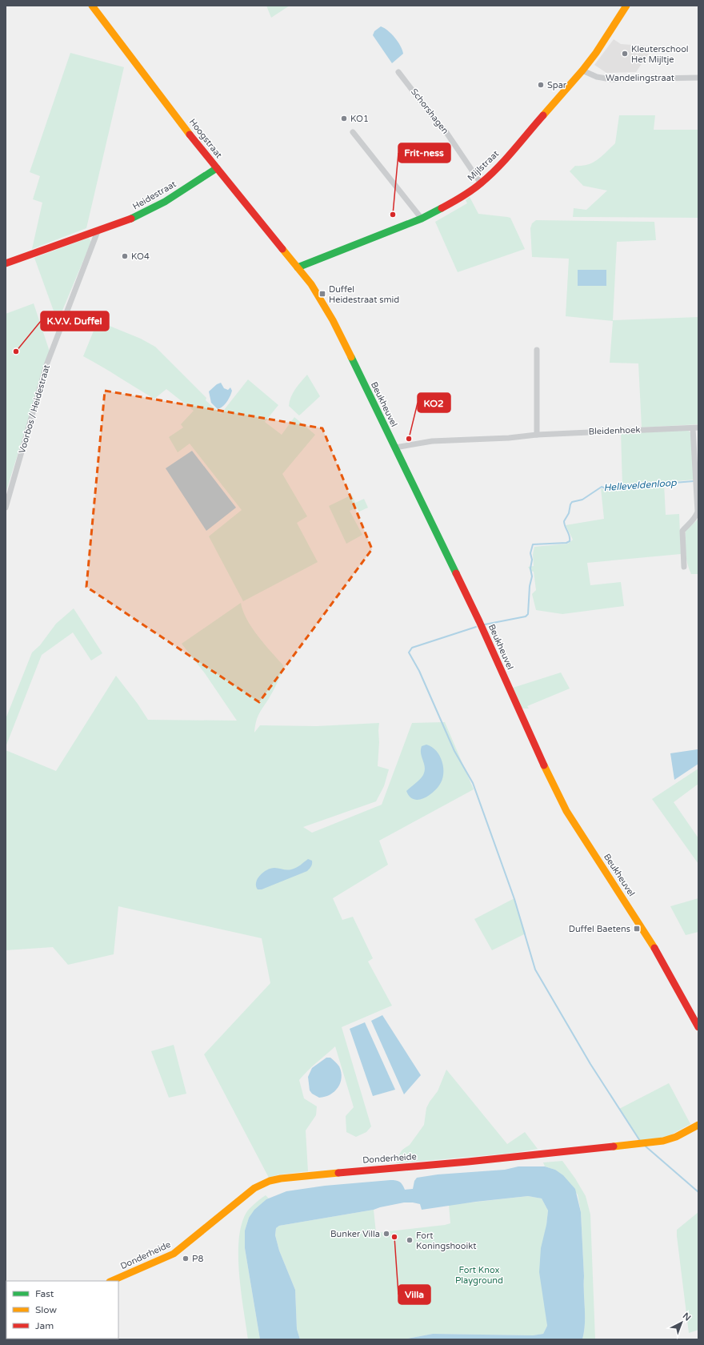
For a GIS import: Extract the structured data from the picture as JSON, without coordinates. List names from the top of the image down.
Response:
{
  "streets": {
    "street": [
      "Wandelingstraat",
      "Schorshagen",
      "Hoogstraat",
      "Mijlstraat",
      "Heidestraat",
      "Beukheuvel",
      "Voorbos / Heidestraat",
      "Bleidenhoek",
      "Donderheide"
    ]
  },
  "crossings": [
    ["Wandelingstraat", "Mijlstraat"],
    ["Schorshagen", "Mijlstraat"],
    ["Hoogstraat", "Mijlstraat"],
    ["Hoogstraat", "Heidestraat"],
    ["Hoogstraat", "Beukheuvel"],
    ["Mijlstraat", "Beukheuvel"],
    ["Heidestraat", "Voorbos / Heidestraat"],
    ["Beukheuvel", "Bleidenhoek"]
  ],
  "water": ["Helleveldenloop"],
  "parks": ["Fort Knox Playground"],
  "places": {
    "other": [
      "Kleuterschool Het Mijltje",
      "Spar",
      "KO1",
      "Frit-ness",
      "KO4",
      "K.V.V. Duffel",
      "KO2",
      "Bunker Villa",
      "Villa",
      "Fort Koningshooikt",
      "P8"
    ],
    "transit": ["Duffel Heidestraat smid", "Duffel Baetens"]
  },
  "legend": ["Fast", "Slow", "Jam"],
  "north": "top right"
}
